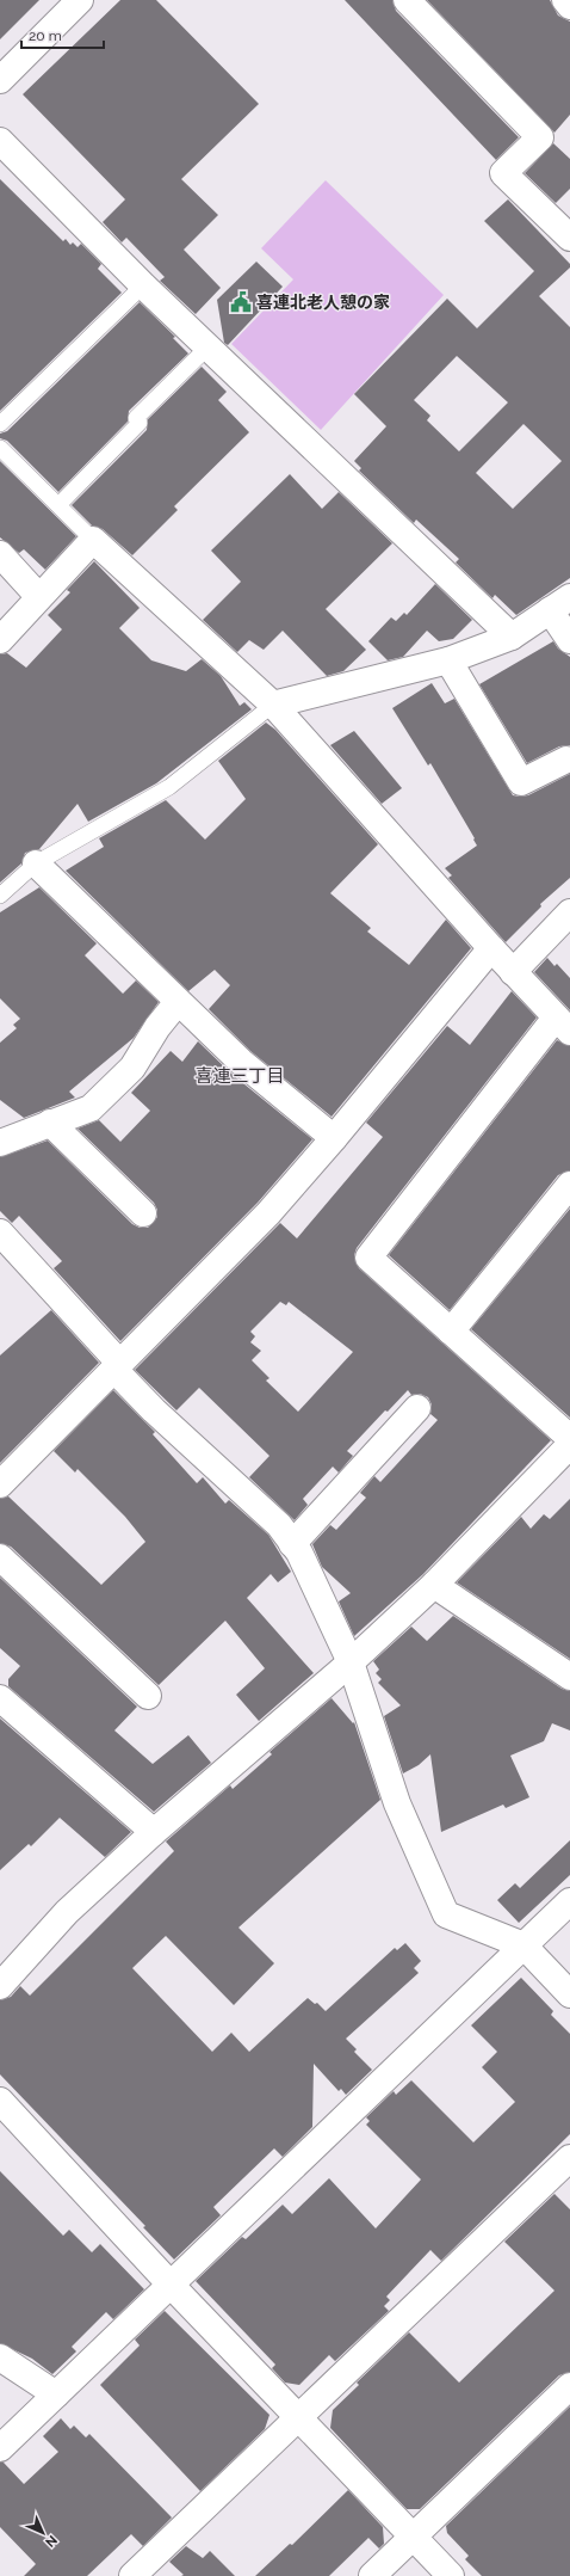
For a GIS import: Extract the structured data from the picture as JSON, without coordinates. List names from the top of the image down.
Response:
{
  "districts": ["喜連三丁目"],
  "places": {
    "public building": ["喜連北老人憩の家"]
  },
  "scale_bar": "20 m",
  "north": "bottom right"
}
